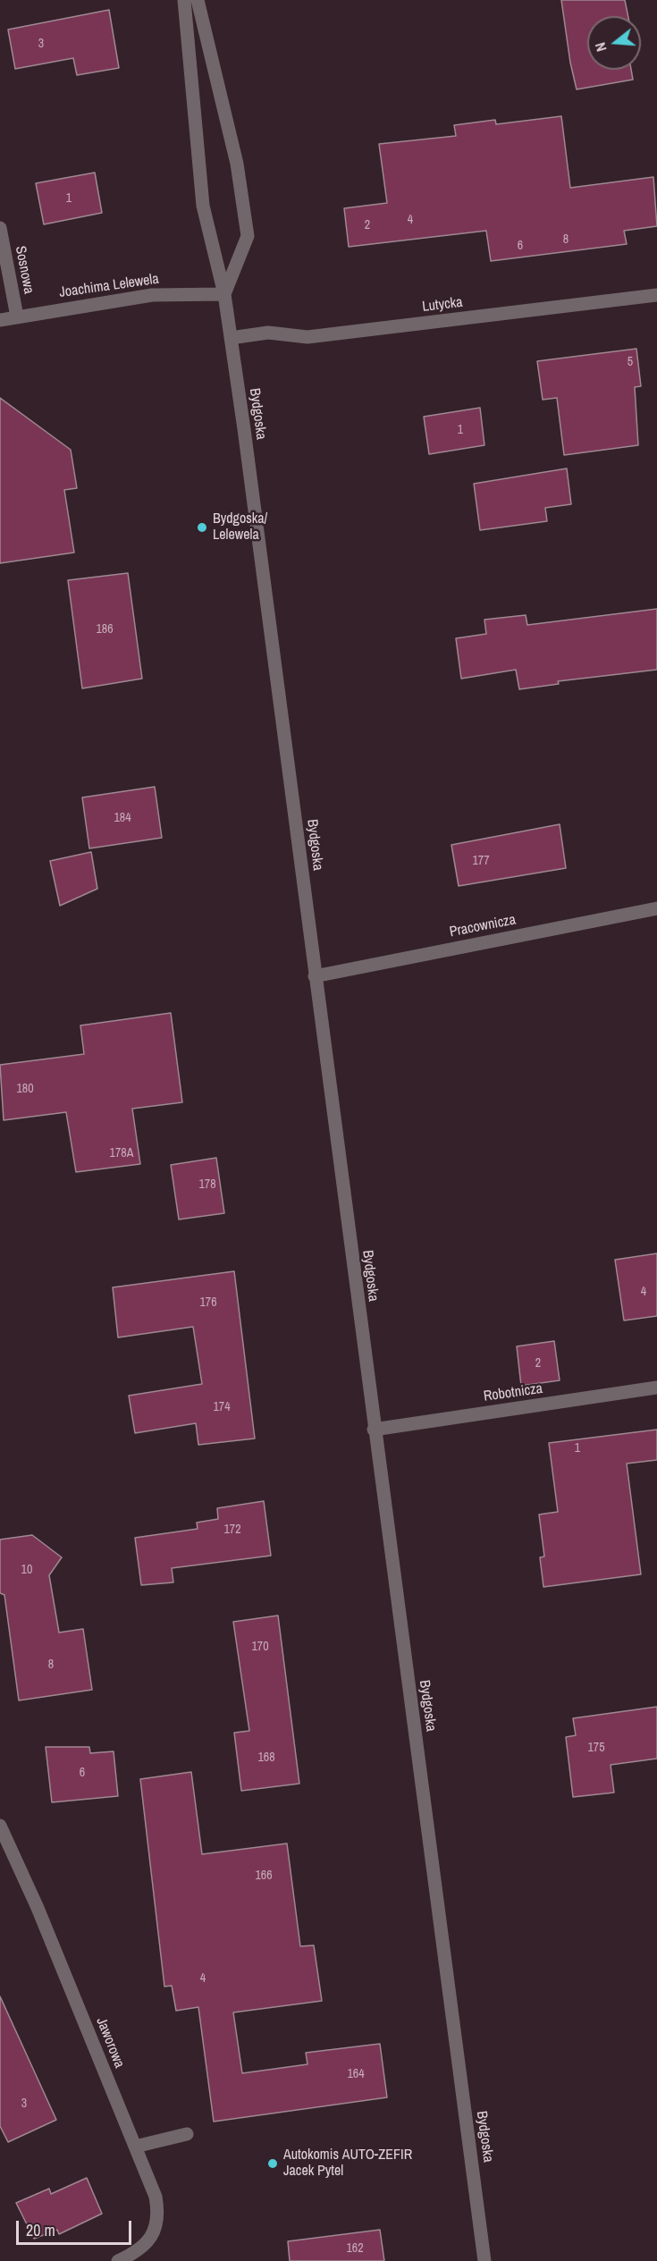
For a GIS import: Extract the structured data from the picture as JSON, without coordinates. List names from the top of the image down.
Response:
{
  "streets": {
    "street": [
      "Sosnowa",
      "Joachima Lelewela",
      "Lutycka",
      "Bydgoska",
      "Pracownicza",
      "Robotnicza",
      "Jaworowa"
    ]
  },
  "crossings": [
    ["Sosnowa", "Joachima Lelewela"],
    ["Joachima Lelewela", "Bydgoska"],
    ["Lutycka", "Bydgoska"],
    ["Bydgoska", "Pracownicza"],
    ["Bydgoska", "Robotnicza"]
  ],
  "places": ["Bydgoska/ Lelewela", "Autokomis AUTO-ZEFIR Jacek Pytel"],
  "house_numbers": [
    "3",
    "1",
    "4",
    "2",
    "8",
    "6",
    "5",
    "1",
    "186",
    "184",
    "177",
    "180",
    "178A",
    "178",
    "4",
    "176",
    "2",
    "174",
    "1",
    "172",
    "10",
    "170",
    "8",
    "175",
    "168",
    "6",
    "166",
    "4",
    "164",
    "3",
    "162"
  ],
  "scale_bar": "20 m",
  "north": "left"
}
